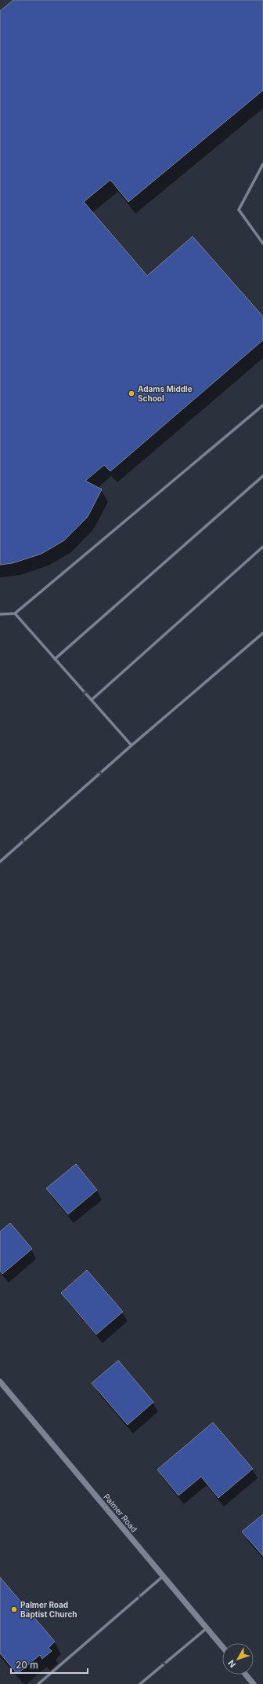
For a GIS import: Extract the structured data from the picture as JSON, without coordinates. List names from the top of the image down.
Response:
{
  "streets": {
    "street": ["Palmer Road"]
  },
  "places": ["Adams Middle School", "Palmer Road Baptist Church"],
  "scale_bar": "20 m",
  "north": "bottom left"
}
